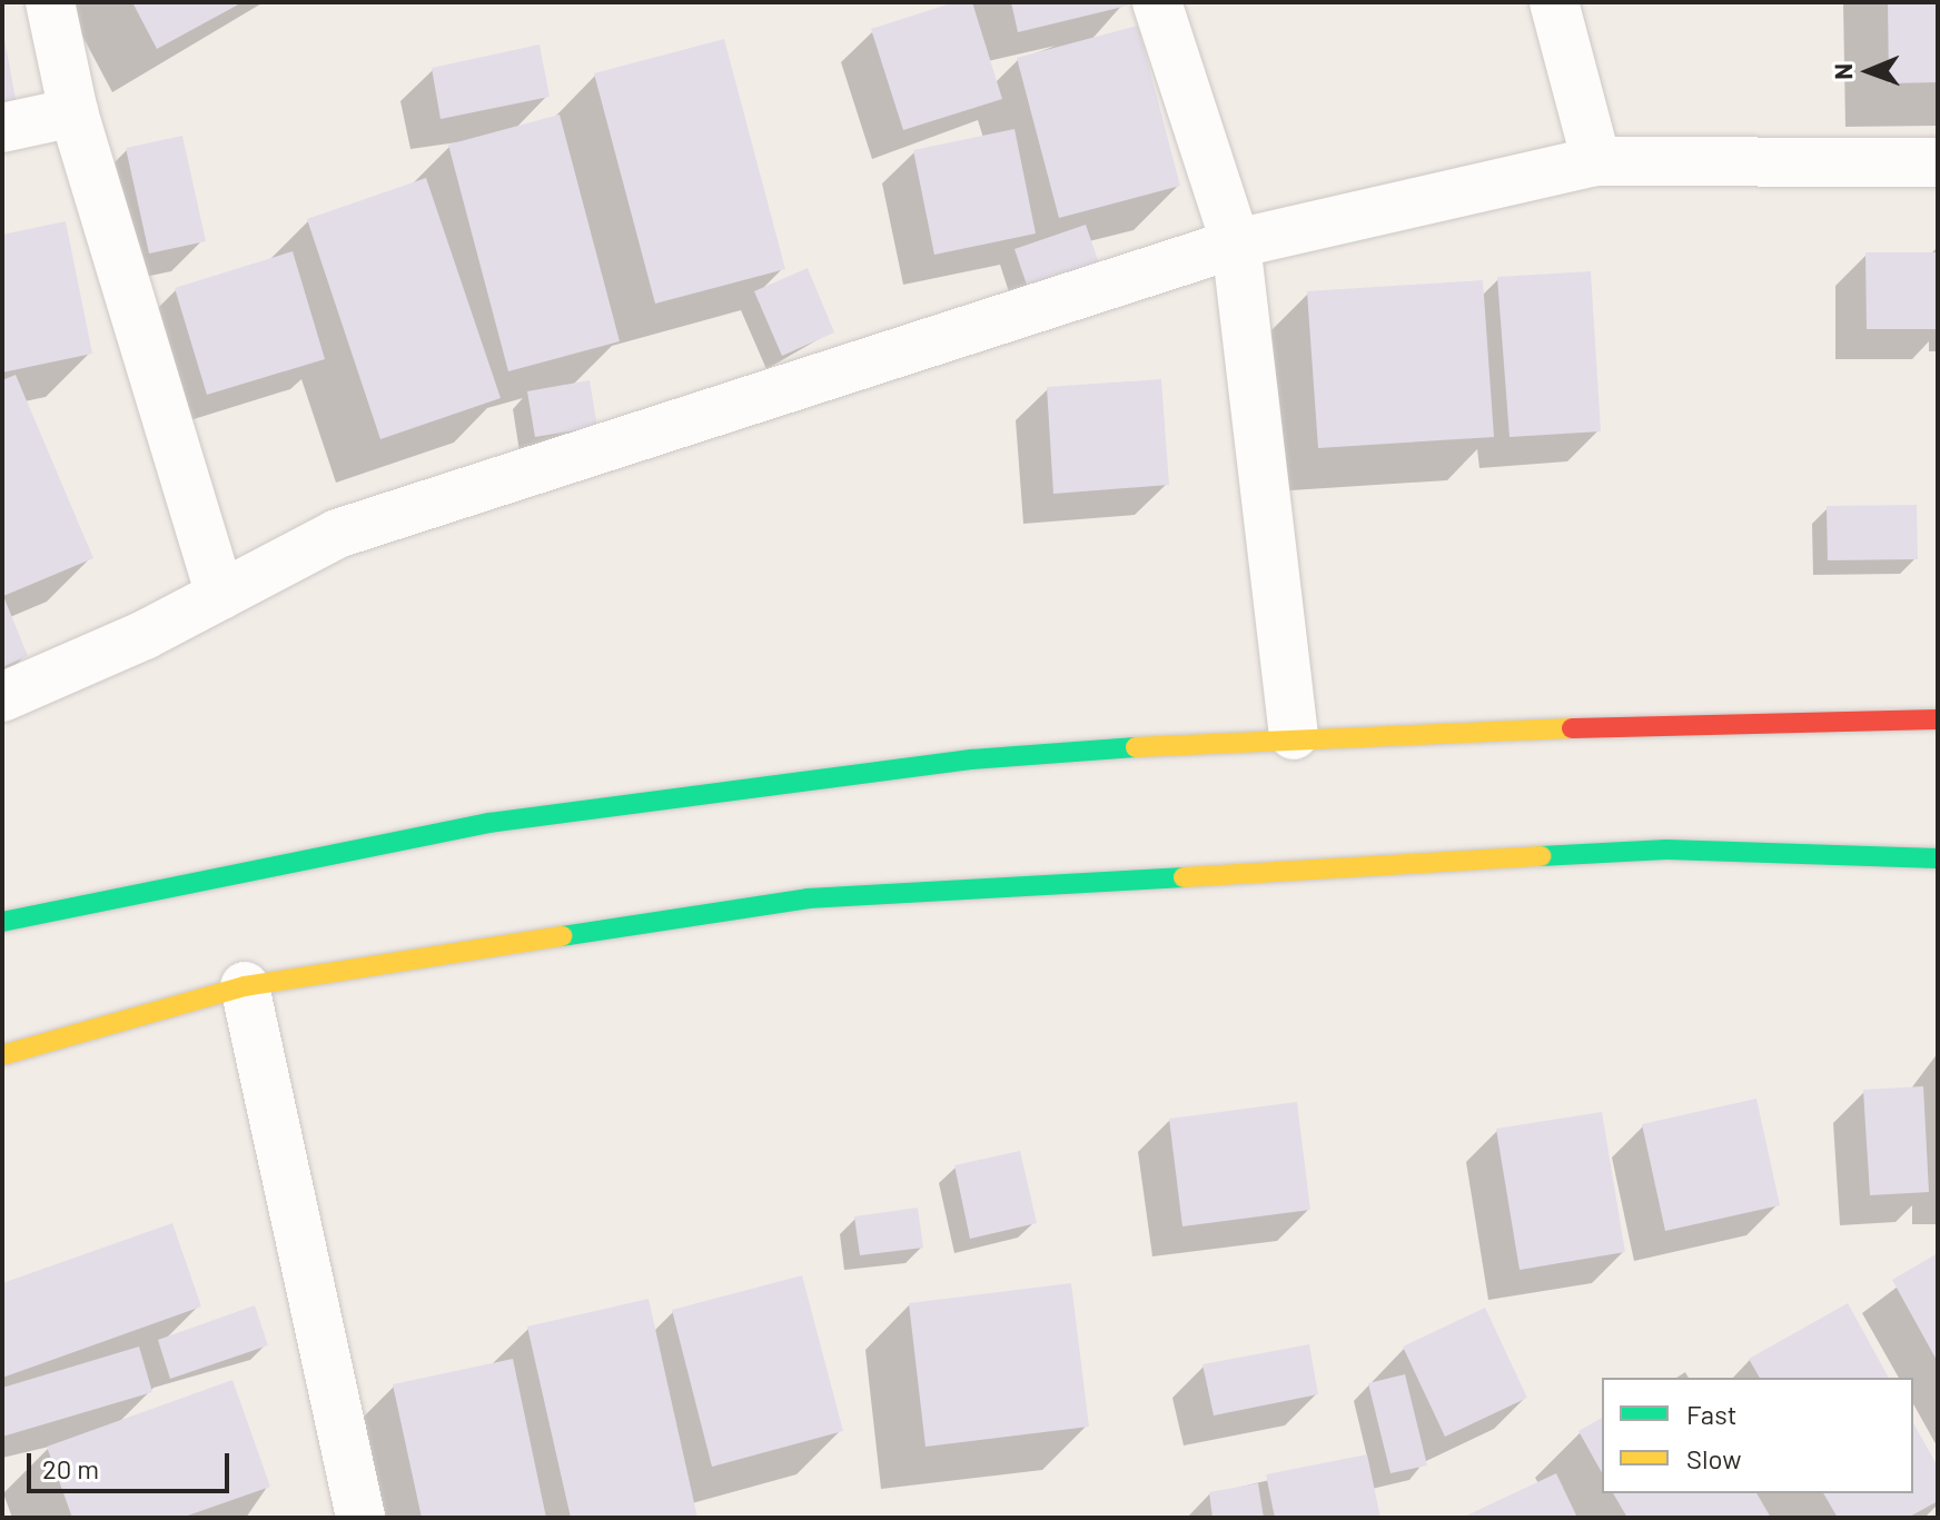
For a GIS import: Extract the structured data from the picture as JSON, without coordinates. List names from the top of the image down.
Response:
{
  "legend": ["Fast", "Slow"],
  "scale_bar": "20 m",
  "north": "left"
}
